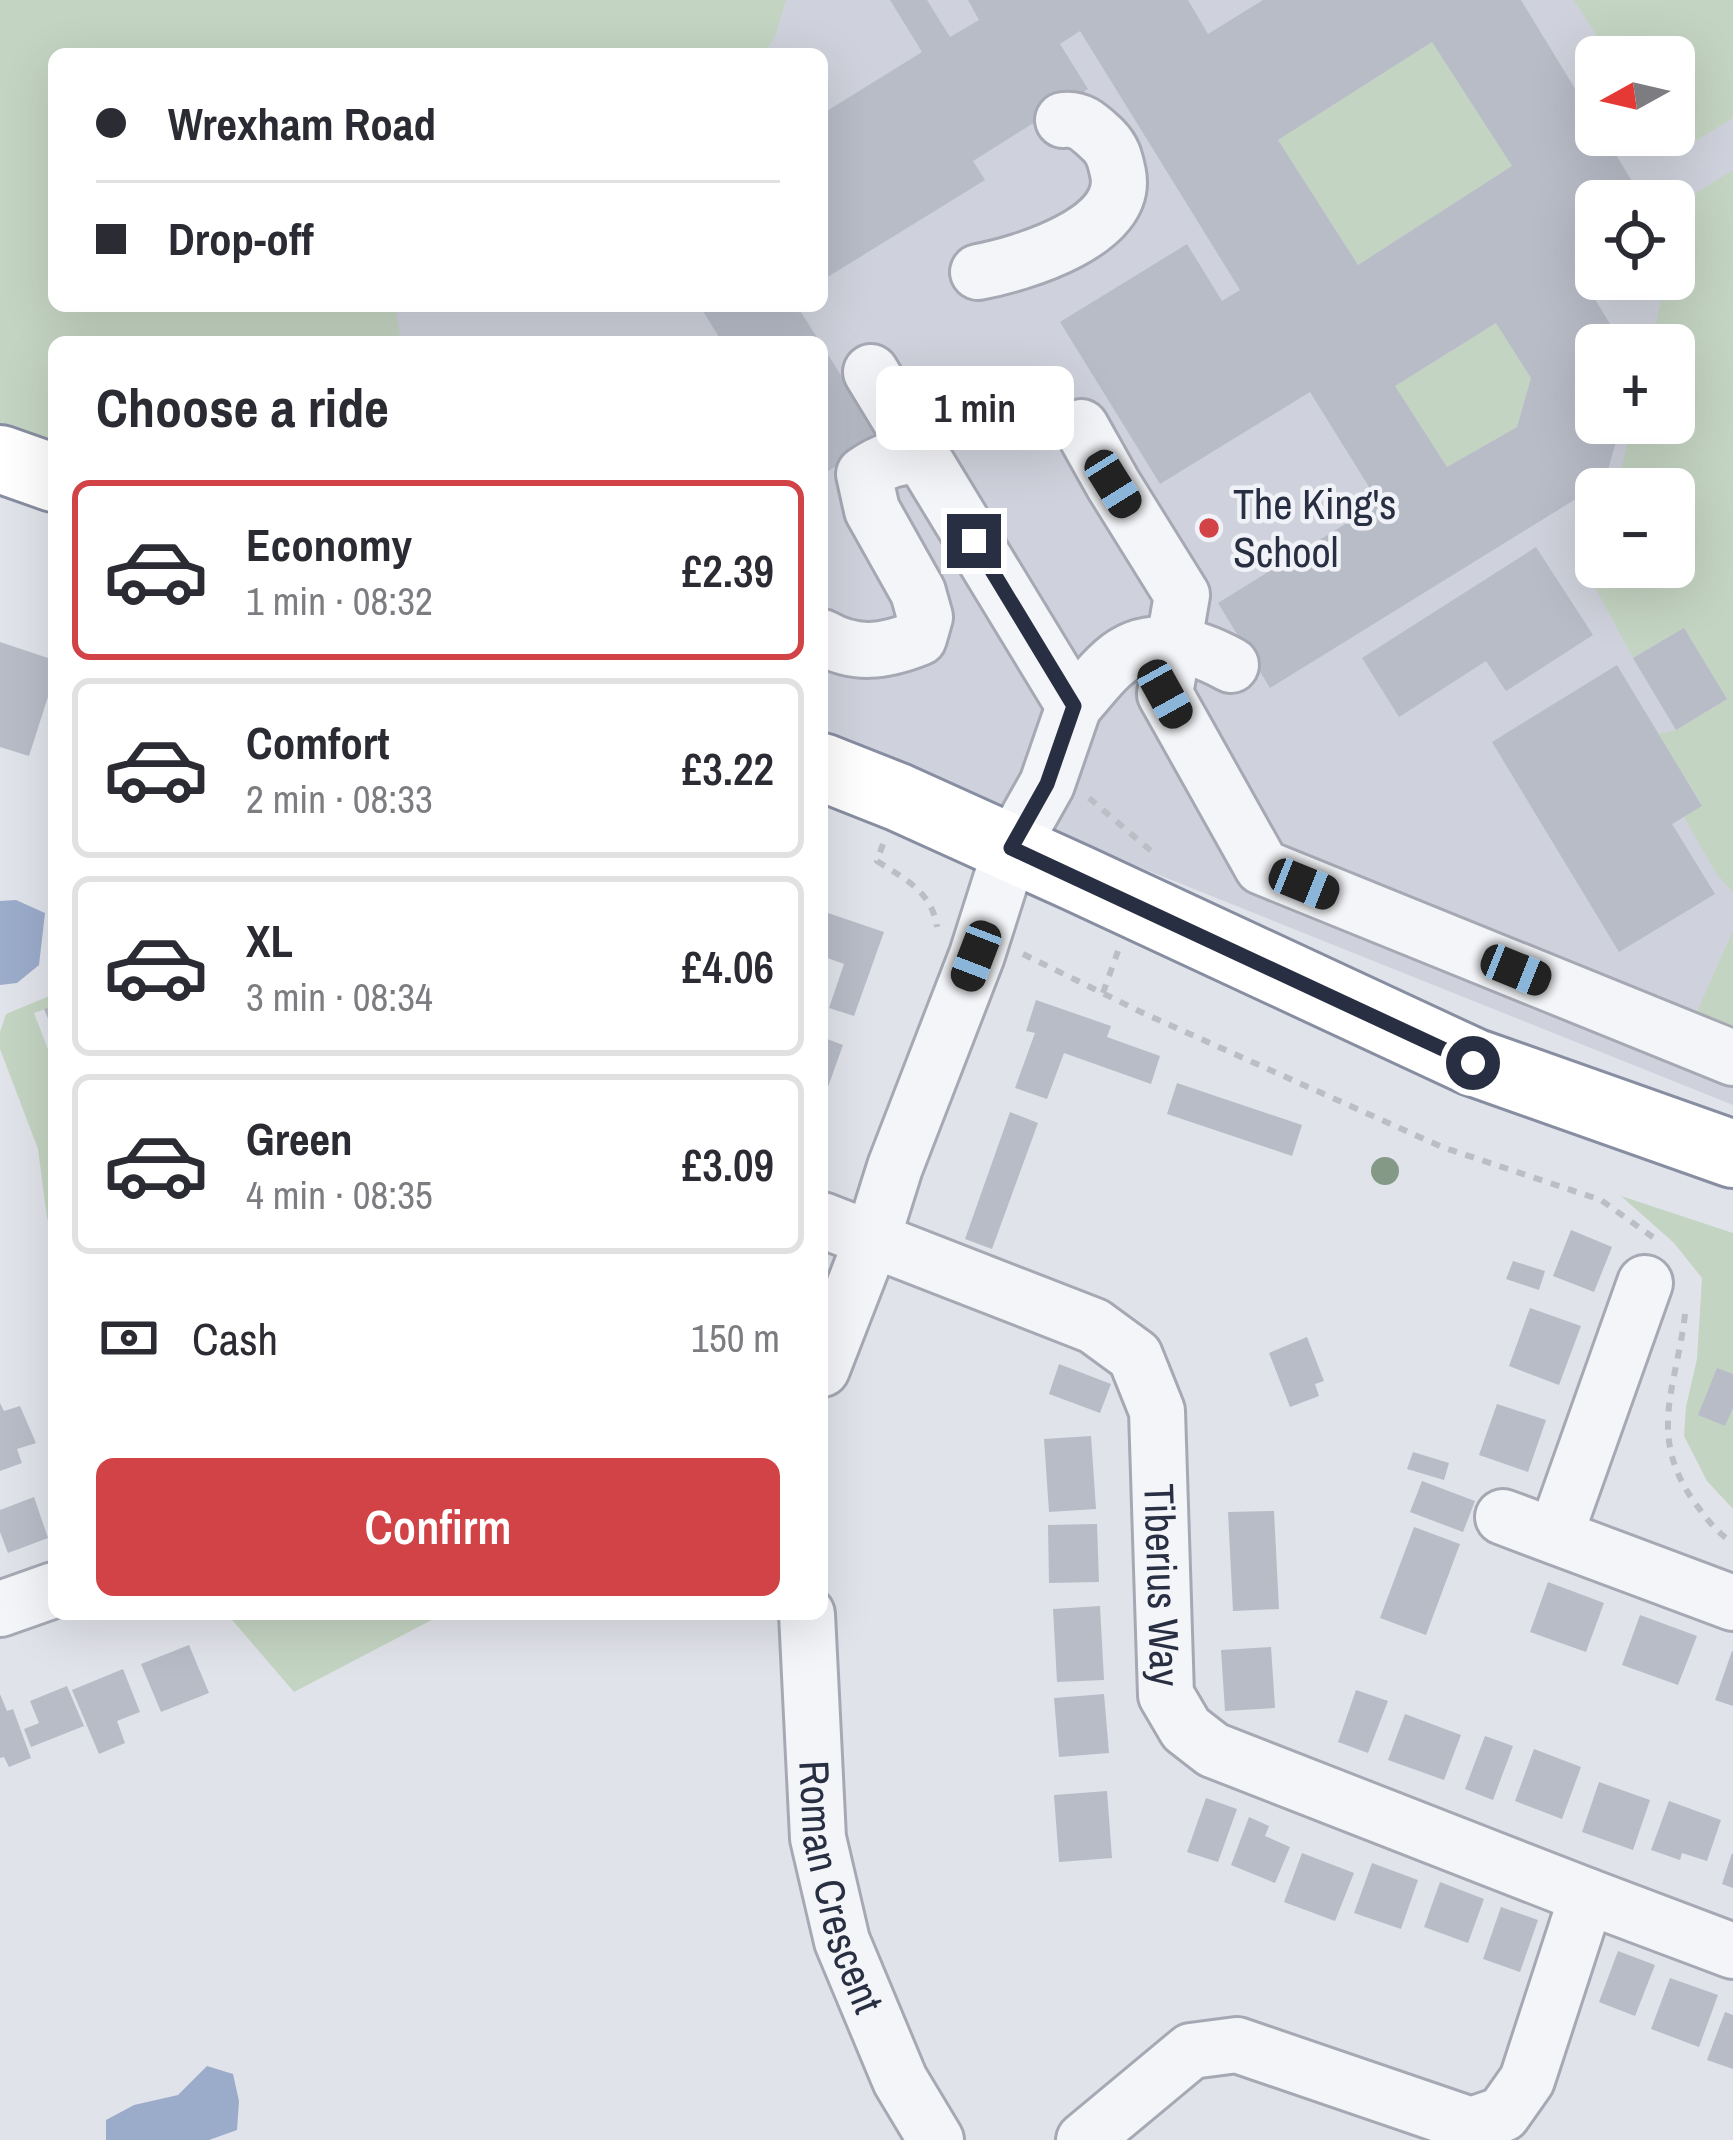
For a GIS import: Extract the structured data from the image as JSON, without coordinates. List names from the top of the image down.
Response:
{
  "streets": {
    "street": ["Tiberius Way", "Roman Crescent"]
  },
  "places": ["The King's School"],
  "north": "left",
  "page": {
    "map_buttons": ["+", "−"],
    "banner": ["Wrexham Road", "Drop-off"],
    "heading": "Choose a ride",
    "bubble": "1 min",
    "list": [
      {
        "name": "Economy",
        "note": "1 min · 08:32",
        "value": "£2.39"
      },
      {
        "name": "Comfort",
        "note": "2 min · 08:33",
        "value": "£3.22"
      },
      {
        "name": "XL",
        "note": "3 min · 08:34",
        "value": "£4.06"
      },
      {
        "name": "Green",
        "note": "4 min · 08:35",
        "value": "£3.09"
      }
    ],
    "pay": ["Cash", "150 m"],
    "buttons": "Confirm"
  }
}
